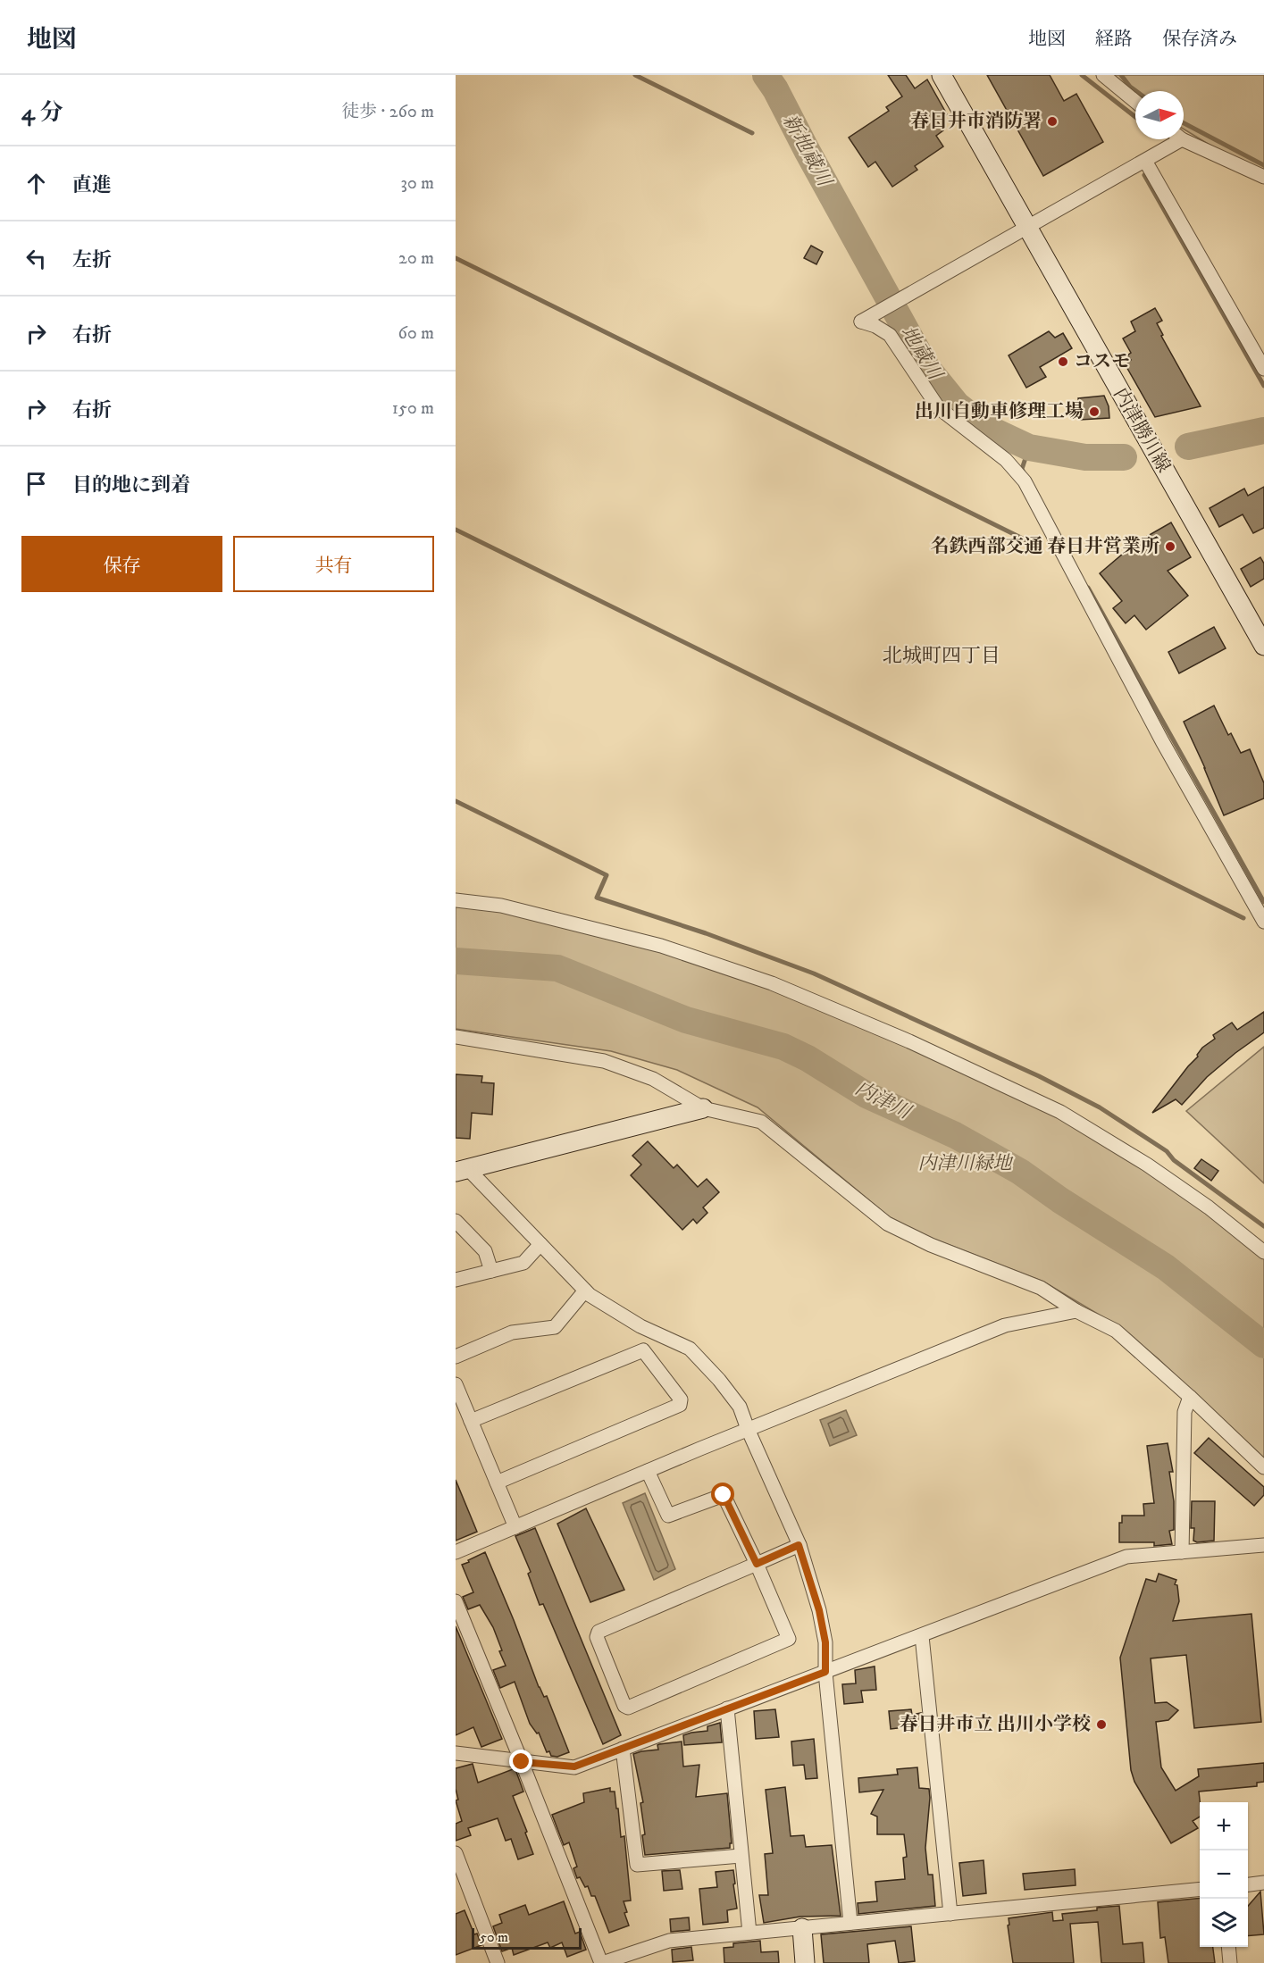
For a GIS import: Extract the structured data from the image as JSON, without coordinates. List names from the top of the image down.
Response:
{
  "streets": {
    "main road": ["内津勝川線"]
  },
  "districts": ["北城町四丁目"],
  "water": ["新地蔵川", "地蔵川", "内津川"],
  "parks": ["内津川緑地"],
  "places": [
    "春日井市消防署",
    "コスモ",
    "出川自動車修理工場",
    "名鉄西部交通 春日井営業所",
    "春日井市立 出川小学校"
  ],
  "scale_bar": "50 m",
  "north": "right",
  "page": {
    "header": "地図",
    "nav": ["地図", "経路", "保存済み"],
    "heading": ["4 分", "徒歩 · 260 m"],
    "list": [
      ["直進", "30 m"],
      ["左折", "20 m"],
      ["右折", "60 m"],
      ["右折", "150 m"],
      "目的地に到着"
    ],
    "buttons": ["保存", "共有"],
    "map_buttons": ["+", "−"],
    "scale": "50 m"
  }
}
